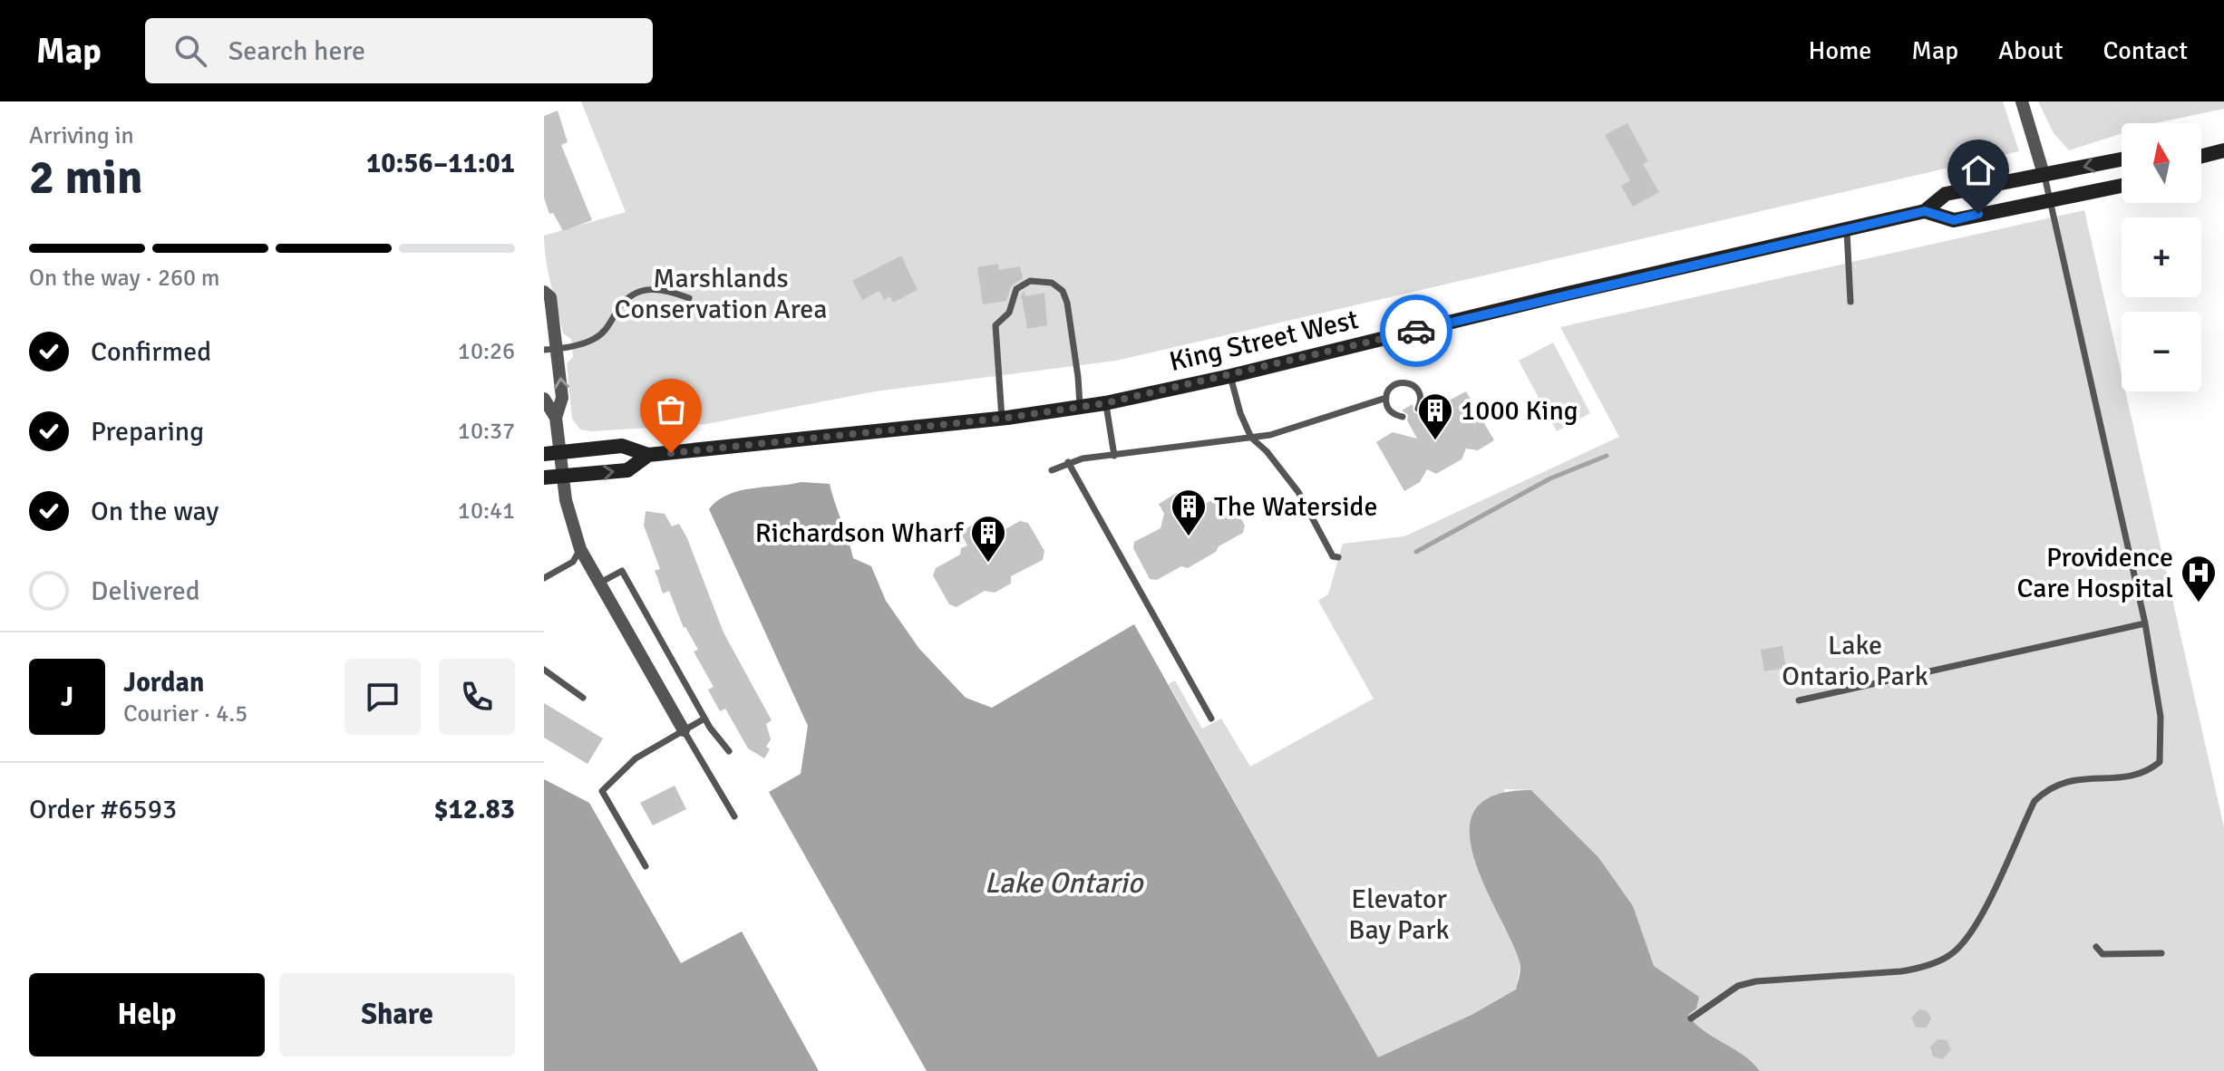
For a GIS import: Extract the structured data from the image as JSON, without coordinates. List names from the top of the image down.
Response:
{
  "streets": {
    "main road": ["King Street West"]
  },
  "water": ["Lake Ontario"],
  "parks": ["Marshlands Conservation Area", "Lake Ontario Park", "Elevator Bay Park"],
  "places": {
    "building": ["1000 King", "The Waterside", "Richardson Wharf"],
    "hospital": ["Providence Care Hospital"]
  },
  "north": "top",
  "page": {
    "header": "Map",
    "search": "Search here",
    "nav": [
      "Home",
      "Map",
      "About",
      "Contact"
    ],
    "heading": ["2 min", "Arriving in", "10:56–11:01"],
    "panel": [
      "Jordan",
      "Courier · 4.5",
      "Order #6593",
      "$12.83"
    ],
    "map_buttons": ["+", "−"],
    "bar": "On the way · 260 m",
    "list": [
      ["Confirmed", "10:26"],
      ["Preparing", "10:37"],
      ["On the way", "10:41"],
      "Delivered"
    ],
    "round": "J",
    "buttons": ["Help", "Share"]
  }
}
